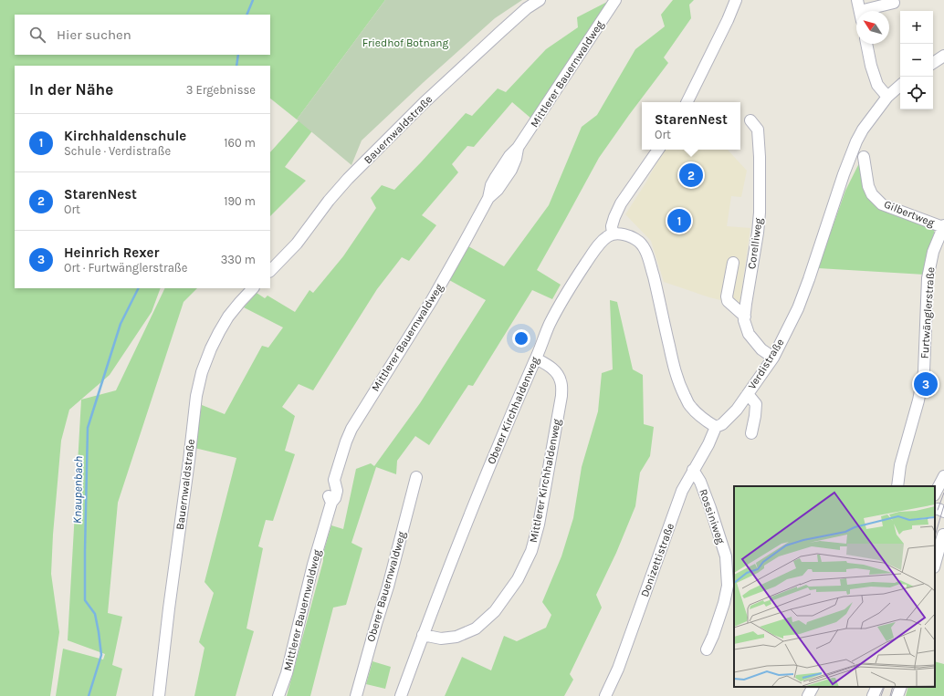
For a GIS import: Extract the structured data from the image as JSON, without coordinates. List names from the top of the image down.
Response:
{
  "streets": {
    "street": [
      "Mittlerer Bauernwaldweg",
      "Bauernwaldstraße",
      "Gilbertweg",
      "Corelliweg",
      "Furtwänglerstraße",
      "Verdistraße",
      "Oberer Kirchhaldenweg",
      "Mittlerer Kirchhaldenweg",
      "Rossiniweg",
      "Donizettistraße",
      "Oberer Bauernwaldweg"
    ]
  },
  "crossings": [
    ["Gilbertweg", "Furtwänglerstraße"],
    ["Corelliweg", "Verdistraße"],
    ["Verdistraße", "Donizettistraße"],
    ["Oberer Kirchhaldenweg", "Mittlerer Kirchhaldenweg"],
    ["Rossiniweg", "Donizettistraße"]
  ],
  "water": ["Knaupenbach"],
  "parks": ["Friedhof Botnang"],
  "north": "top left",
  "page": {
    "map_buttons": ["+", "−"],
    "search": "Hier suchen",
    "heading": ["In der Nähe", "3 Ergebnisse"],
    "popup": ["StarenNest", "Ort"],
    "list": [
      {
        "mark": "1",
        "name": "Kirchhaldenschule",
        "note": "Schule · Verdistraße",
        "value": "160 m"
      },
      {
        "mark": "2",
        "name": "StarenNest",
        "note": "Ort",
        "value": "190 m"
      },
      {
        "mark": "3",
        "name": "Heinrich Rexer",
        "note": "Ort · Furtwänglerstraße",
        "value": "330 m"
      }
    ],
    "pins": ["2", "1", "3"]
  }
}
